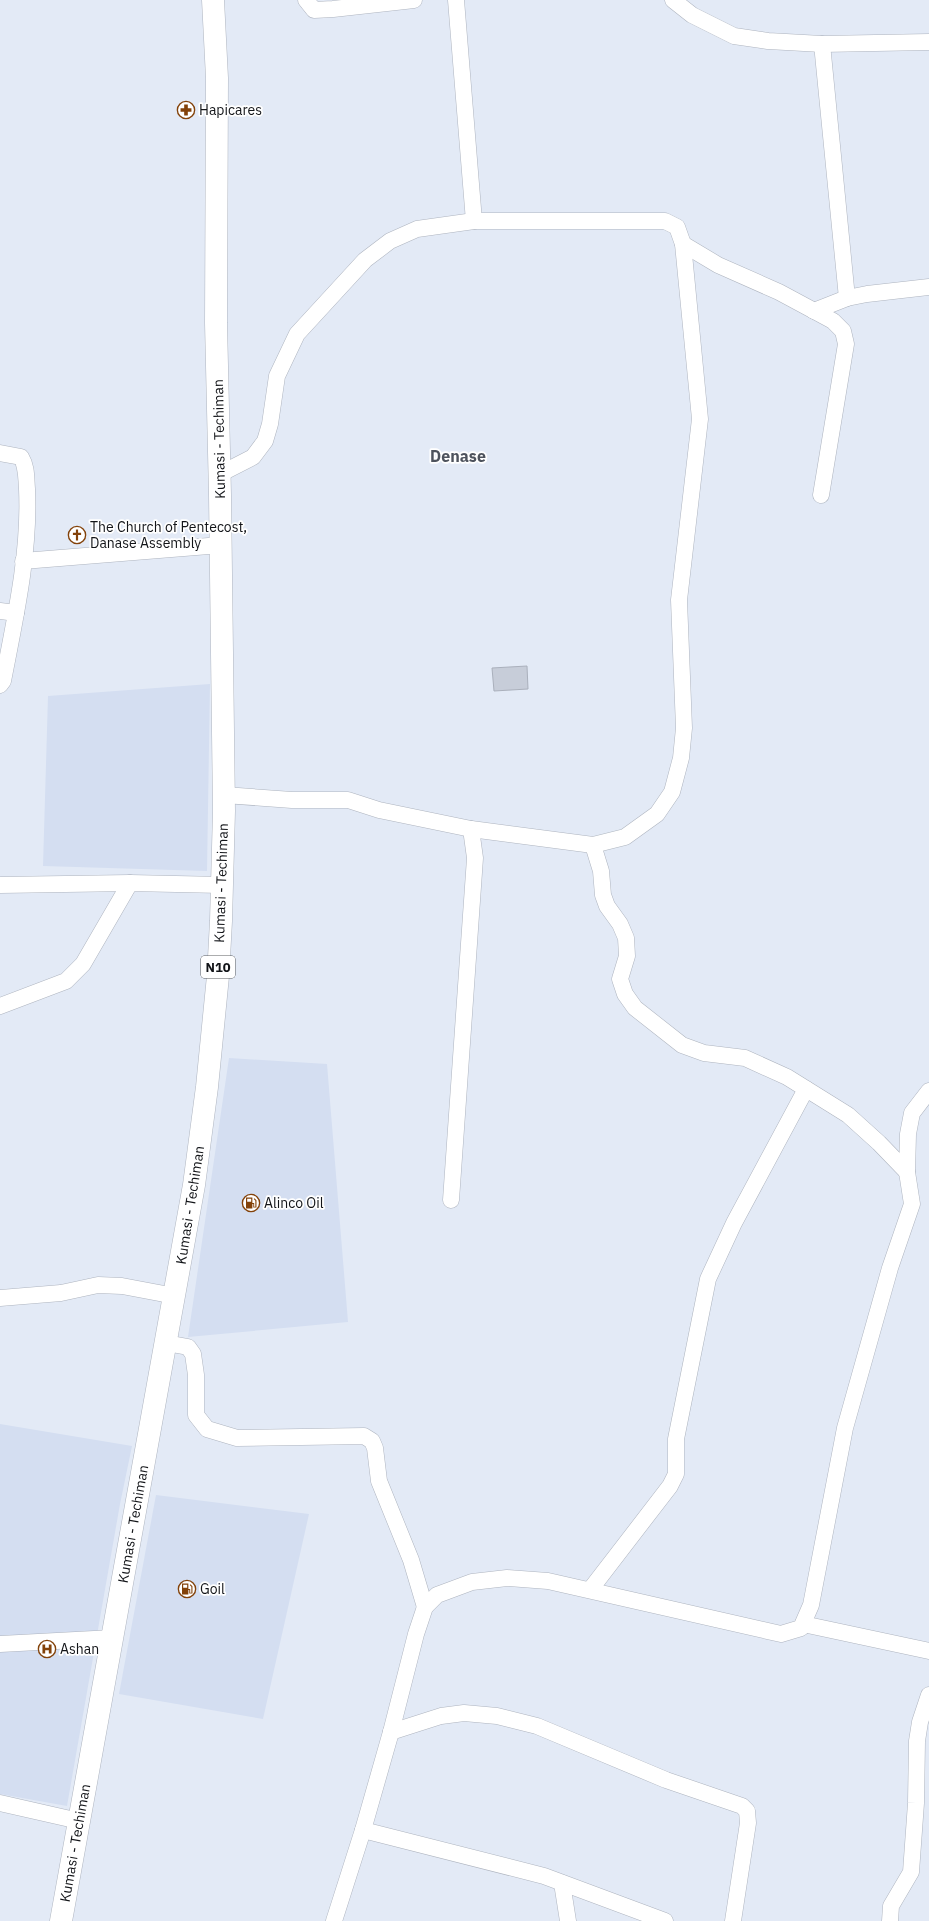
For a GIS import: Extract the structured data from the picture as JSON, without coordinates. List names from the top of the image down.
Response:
{
  "streets": {
    "highway": ["Kumasi - Techiman", "N10"]
  },
  "districts": ["Denase"],
  "places": {
    "pharmacy": ["Hapicares"],
    "church": ["The Church of Pentecost, Danase Assembly"],
    "fuel station": ["Alinco Oil", "Goil"],
    "hospital": ["Ashan"]
  }
}
